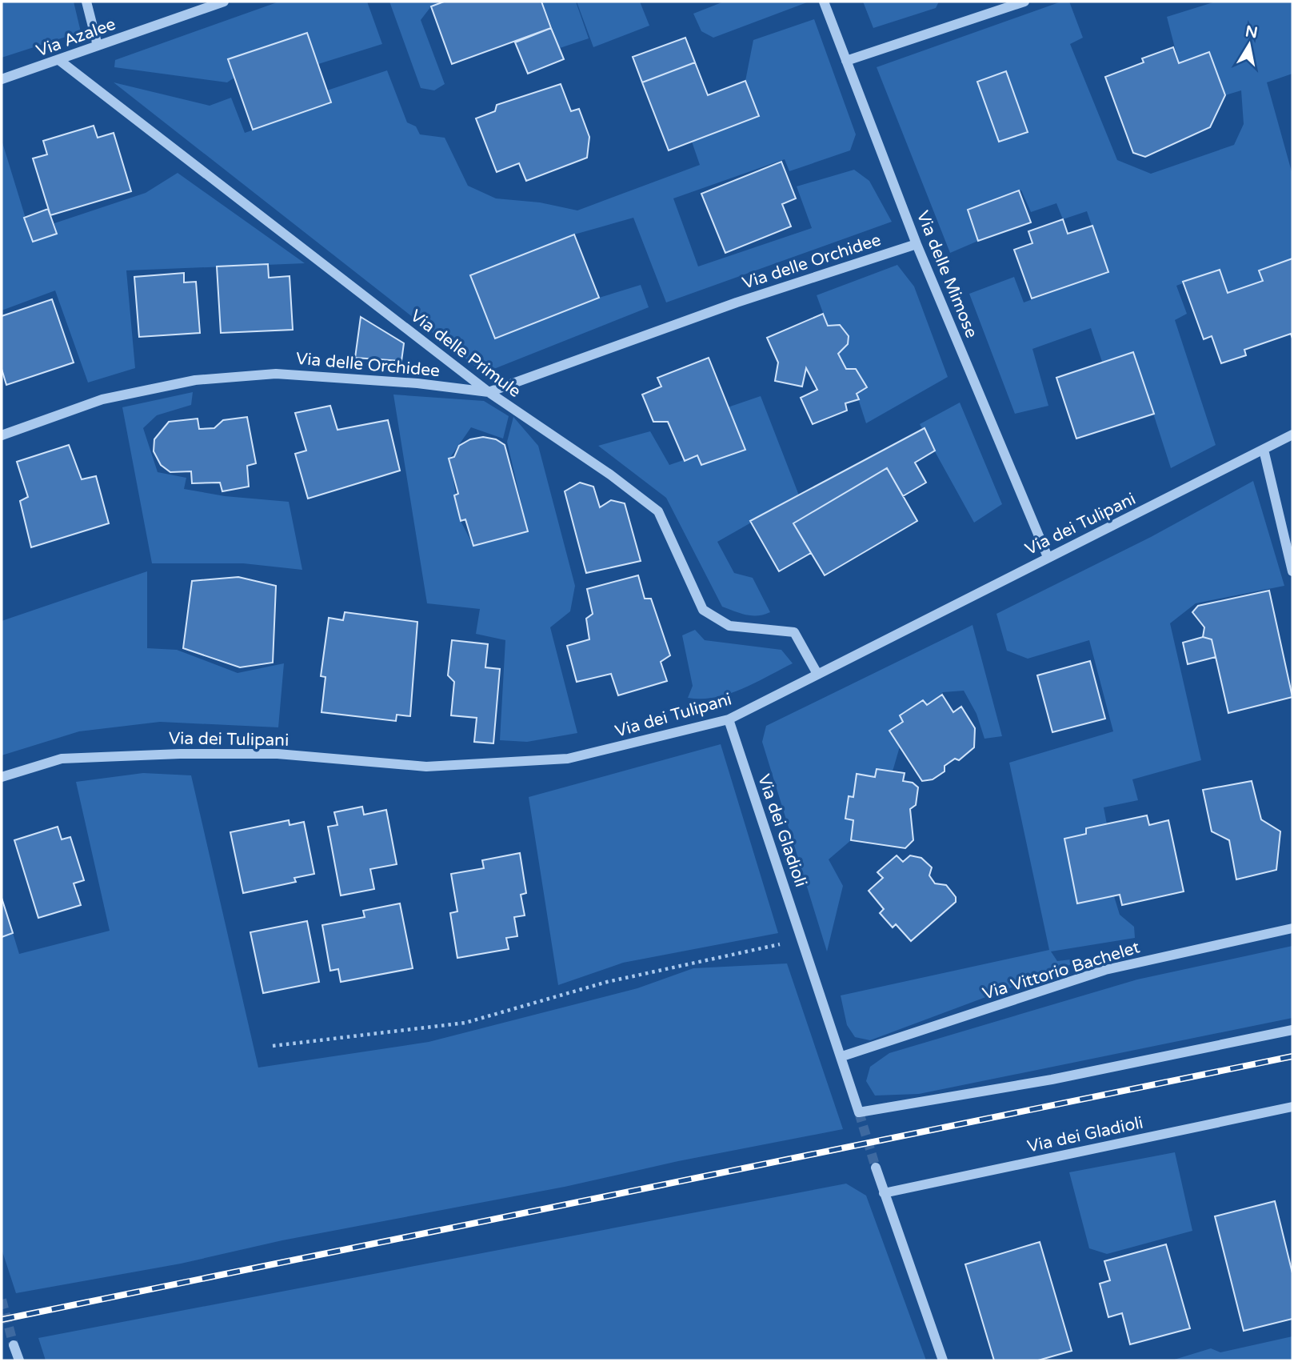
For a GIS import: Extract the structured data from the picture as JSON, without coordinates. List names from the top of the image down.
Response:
{
  "streets": {
    "street": [
      "Via Azalee",
      "Via delle Orchidee",
      "Via delle Mimose",
      "Via delle Primule",
      "Via dei Tulipani",
      "Via dei Gladioli",
      "Via Vittorio Bachelet"
    ]
  },
  "crossings": [
    ["Via Azalee", "Via delle Primule"],
    ["Via delle Orchidee", "Via delle Mimose"],
    ["Via delle Orchidee", "Via delle Primule"],
    ["Via delle Mimose", "Via dei Tulipani"],
    ["Via delle Primule", "Via dei Tulipani"],
    ["Via dei Tulipani", "Via dei Gladioli"],
    ["Via dei Gladioli", "Via Vittorio Bachelet"]
  ],
  "north": "top"
}
